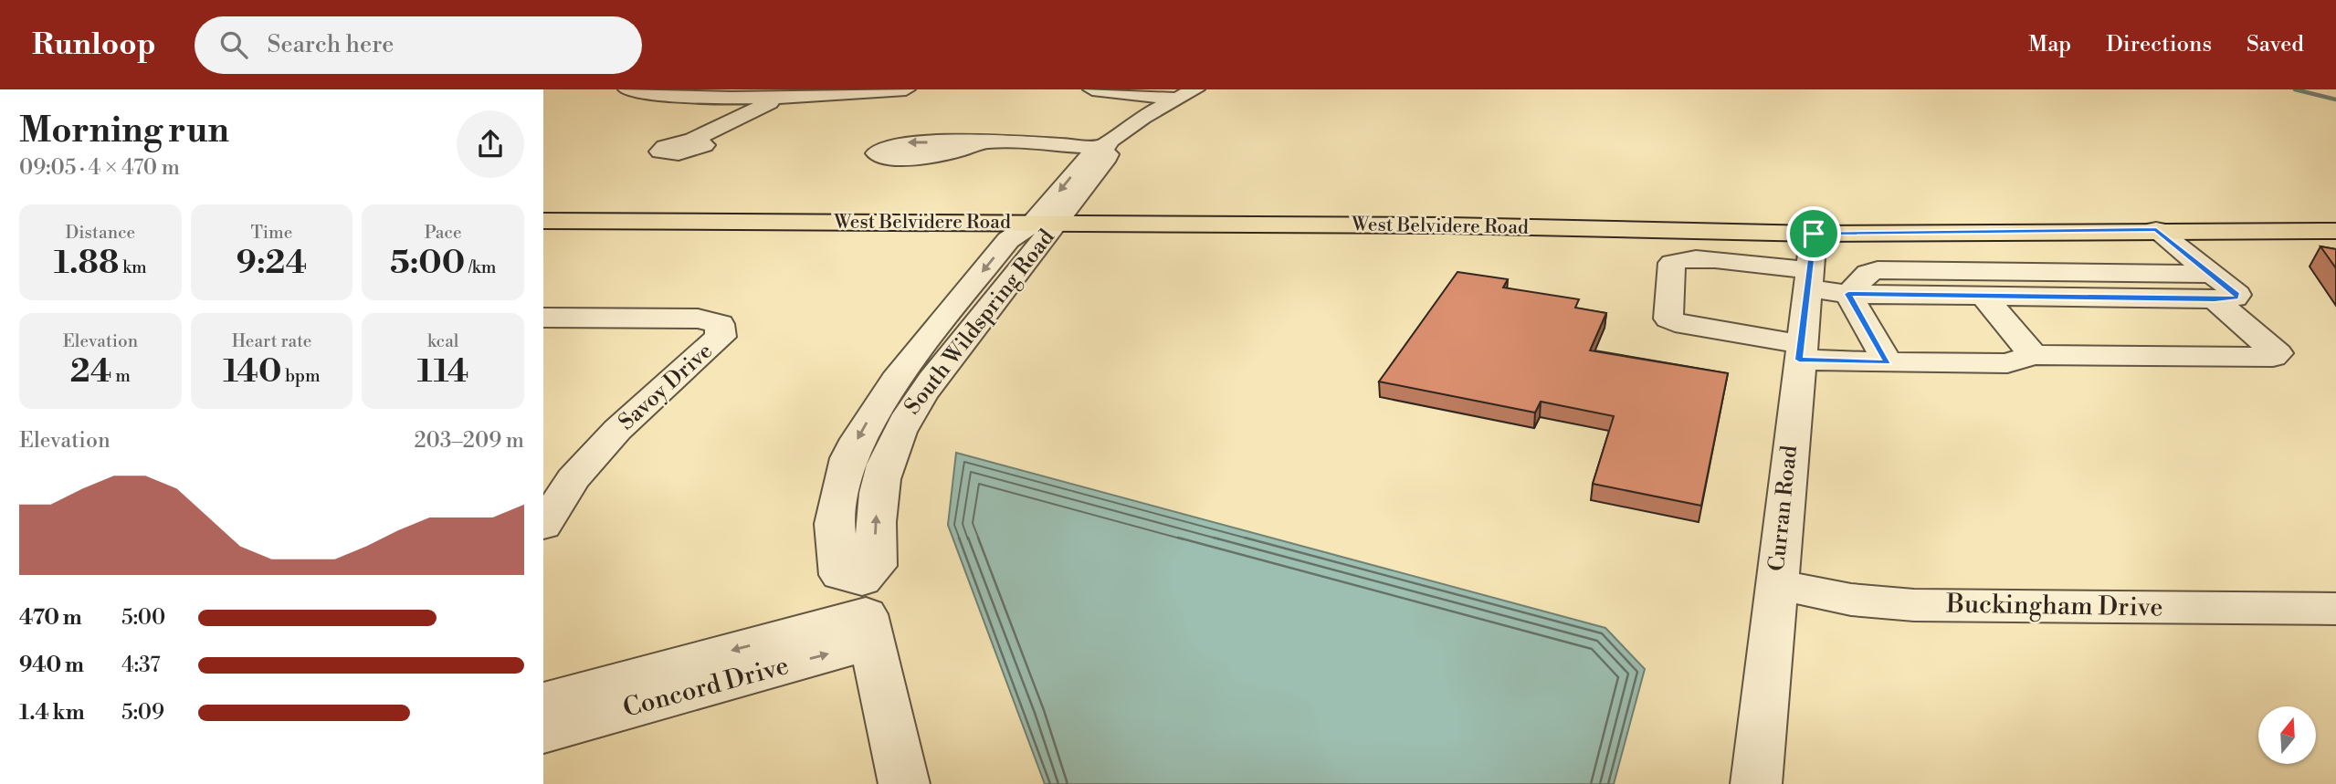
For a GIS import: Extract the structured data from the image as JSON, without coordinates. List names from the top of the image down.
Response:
{
  "streets": {
    "main road": ["West Belvidere Road"],
    "street": [
      "South Wildspring Road",
      "Savoy Drive",
      "Curran Road",
      "Buckingham Drive",
      "Concord Drive"
    ]
  },
  "crossings": [
    ["West Belvidere Road", "South Wildspring Road"],
    ["West Belvidere Road", "Curran Road"],
    ["South Wildspring Road", "Concord Drive"],
    ["Curran Road", "Buckingham Drive"]
  ],
  "north": "top",
  "page": {
    "header": "Runloop",
    "search": "Search here",
    "nav": ["Map", "Directions", "Saved"],
    "heading": ["Morning run", "09:05 · 4 × 470 m"],
    "stats": [
      ["Distance", "1.88 km"],
      ["Time", "9:24"],
      ["Pace", "5:00 /km"],
      ["Elevation", "24 m"],
      ["Heart rate", "140 bpm"],
      ["kcal", "114"]
    ],
    "chart": ["Elevation", "203–209 m"],
    "list": [
      {
        "name": "470 m",
        "note": "5:00"
      },
      {
        "name": "940 m",
        "note": "4:37"
      },
      {
        "name": "1.4 km",
        "note": "5:09"
      }
    ]
  }
}
